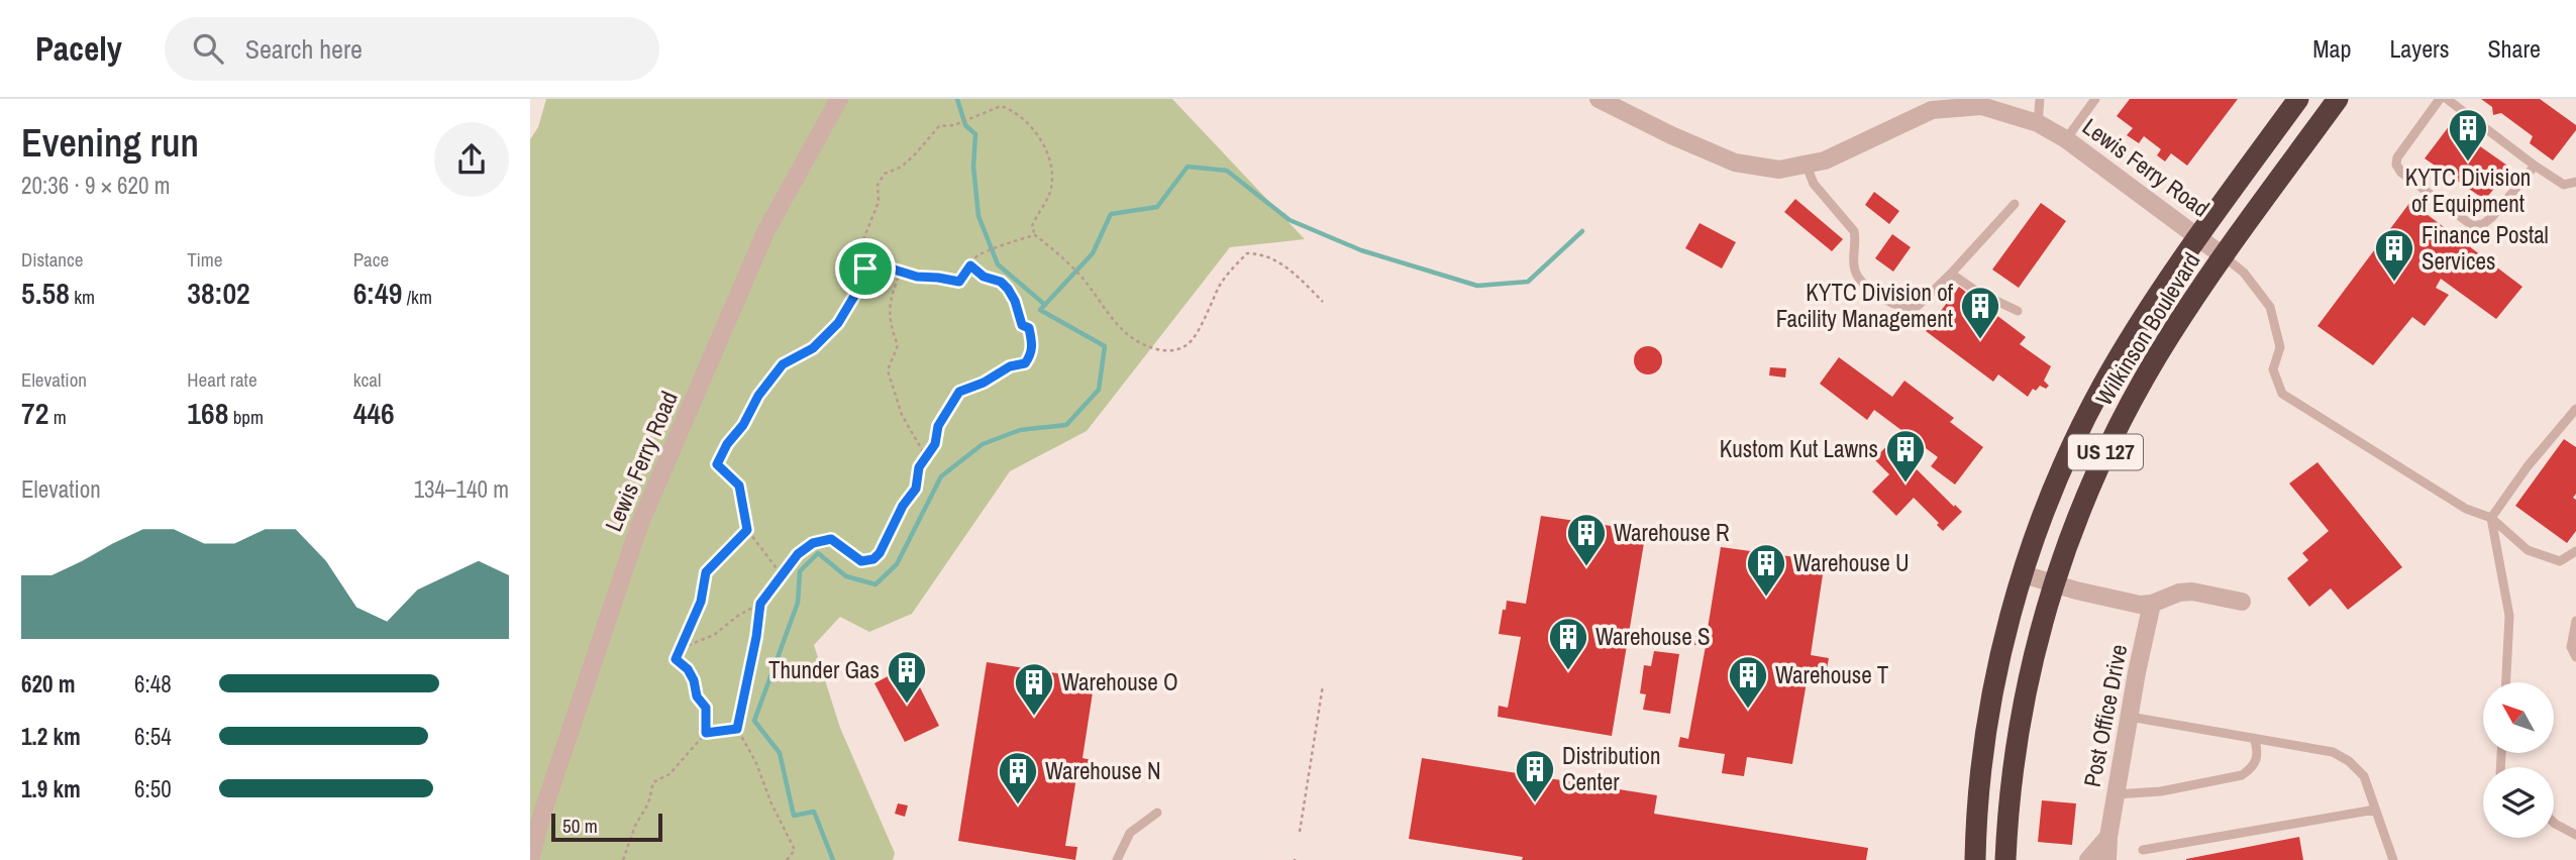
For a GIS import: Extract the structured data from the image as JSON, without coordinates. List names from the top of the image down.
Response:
{
  "streets": {
    "highway": ["Wilkinson Boulevard", "US 127"],
    "street": ["Lewis Ferry Road", "Post Office Drive"]
  },
  "crossings": [
    ["Lewis Ferry Road", "Wilkinson Boulevard"]
  ],
  "places": {
    "building": [
      "KYTC Division of Equipment",
      "Finance Postal Services",
      "KYTC Division of Facility Management",
      "Kustom Kut Lawns",
      "Warehouse R",
      "Warehouse U",
      "Warehouse S",
      "Thunder Gas",
      "Warehouse T",
      "Warehouse O",
      "Distribution Center",
      "Warehouse N"
    ]
  },
  "scale_bar": "50 m",
  "north": "top left",
  "page": {
    "header": "Pacely",
    "search": "Search here",
    "nav": ["Map", "Layers", "Share"],
    "heading": ["Evening run", "20:36 · 9 × 620 m"],
    "stats": [
      ["Distance", "5.58 km"],
      ["Time", "38:02"],
      ["Pace", "6:49 /km"],
      ["Elevation", "72 m"],
      ["Heart rate", "168 bpm"],
      ["kcal", "446"]
    ],
    "chart": ["Elevation", "134–140 m"],
    "list": [
      {
        "name": "620 m",
        "note": "6:48"
      },
      {
        "name": "1.2 km",
        "note": "6:54"
      },
      {
        "name": "1.9 km",
        "note": "6:50"
      }
    ],
    "scale": "50 m"
  }
}
